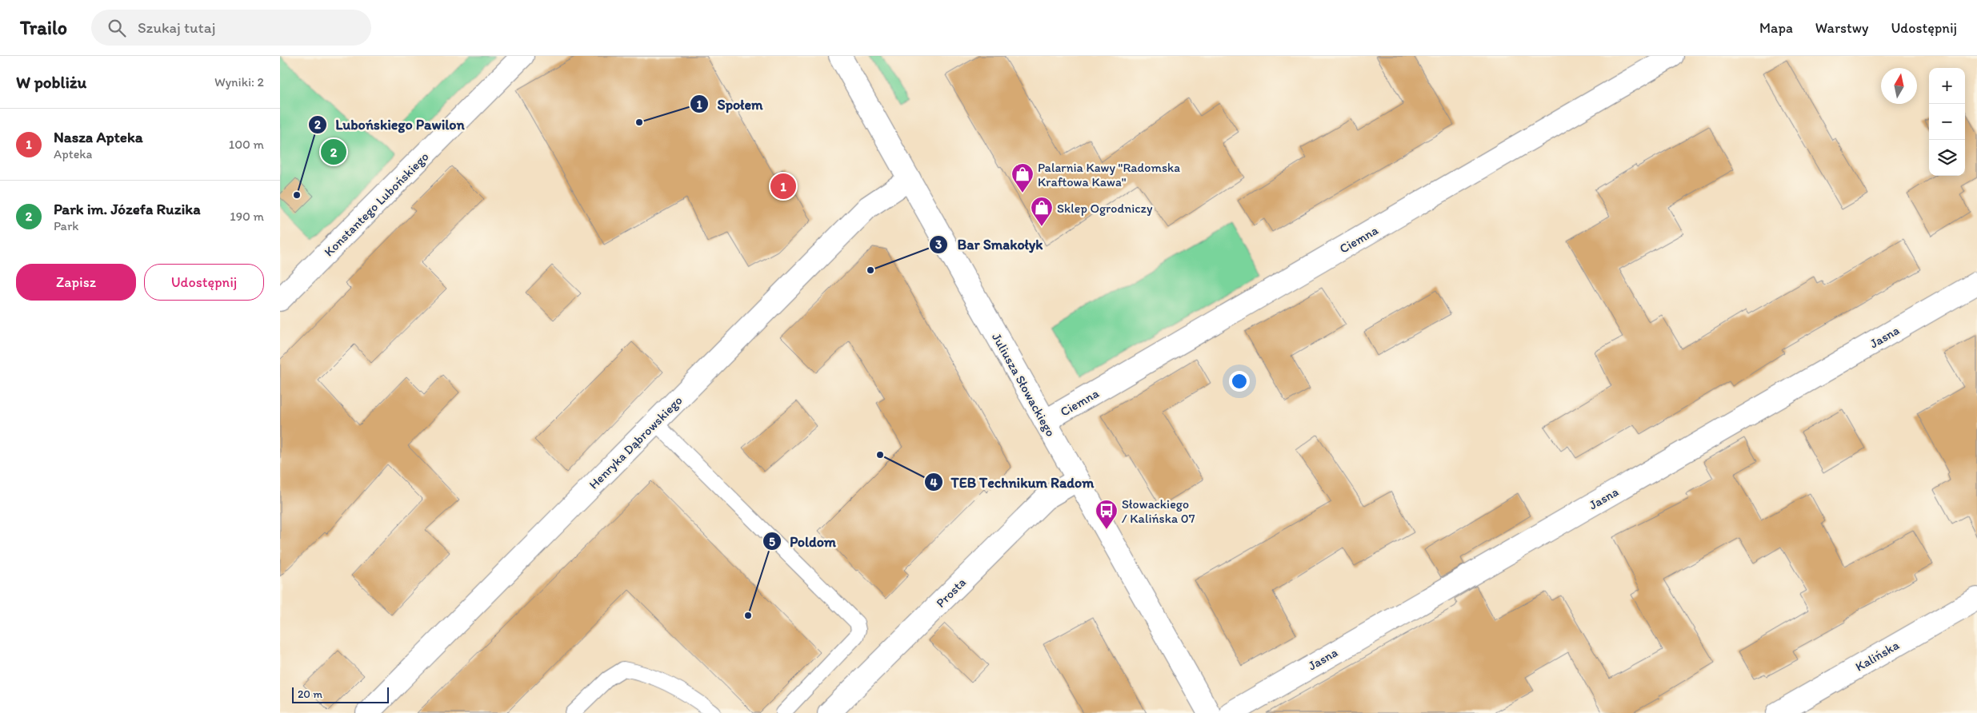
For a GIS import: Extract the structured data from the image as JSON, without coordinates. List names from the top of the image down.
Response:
{
  "streets": {
    "street": [
      "Konstantego Lubońskiego",
      "Ciemna",
      "Jasna",
      "Juliusza Słowackiego",
      "Henryka Dąbrowskiego",
      "Prosta",
      "Kalińska"
    ]
  },
  "crossings": [
    ["Ciemna", "Juliusza Słowackiego"],
    ["Juliusza Słowackiego", "Henryka Dąbrowskiego"],
    ["Juliusza Słowackiego", "Prosta"]
  ],
  "places": {
    "other": [
      "Społem",
      "Lubońskiego Pawilon",
      "Bar Smakołyk",
      "TEB Technikum Radom",
      "Poldom"
    ],
    "shop": ["Palarnia Kawy \"Radomska Kraftowa Kawa\"", "Sklep Ogrodniczy"],
    "bus stop": ["Słowackiego / Kalińska 07"]
  },
  "scale_bar": "20 m",
  "north": "top",
  "page": {
    "header": "Trailo",
    "search": "Szukaj tutaj",
    "nav": ["Mapa", "Warstwy", "Udostępnij"],
    "heading": ["W pobliżu", "Wyniki: 2"],
    "map_buttons": ["+", "−"],
    "list": [
      {
        "mark": "1",
        "name": "Nasza Apteka",
        "note": "Apteka",
        "value": "100 m"
      },
      {
        "mark": "2",
        "name": "Park im. Józefa Ruzika",
        "note": "Park",
        "value": "190 m"
      }
    ],
    "pins": ["2", "1"],
    "buttons": ["Zapisz", "Udostępnij"],
    "scale": "20 m"
  }
}
